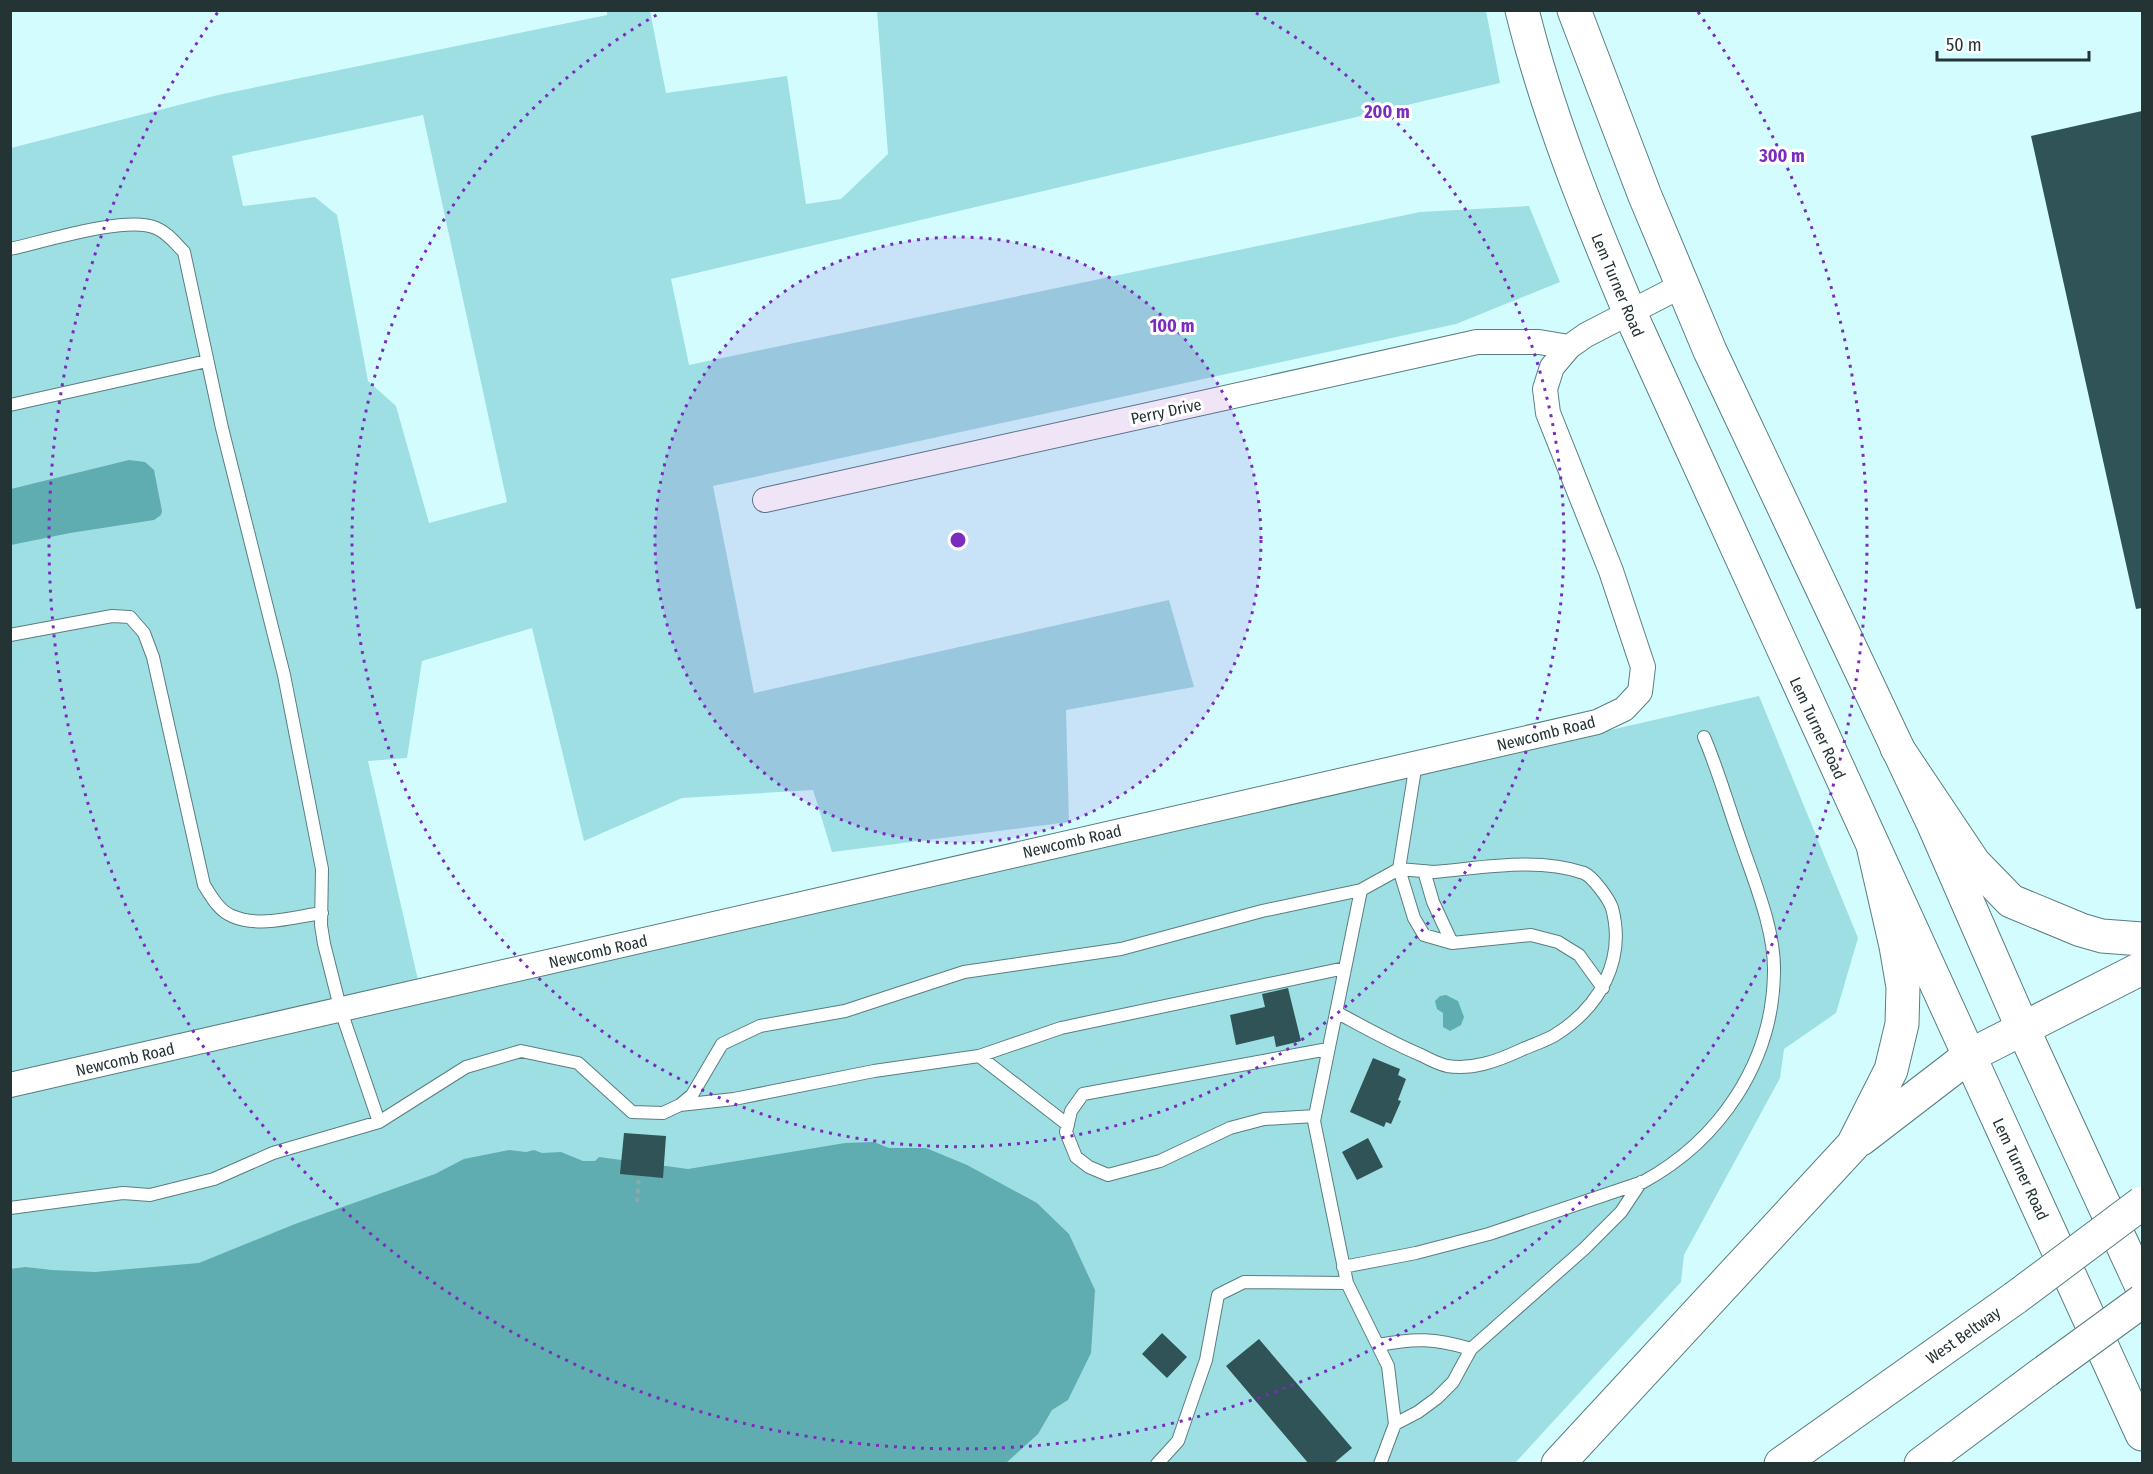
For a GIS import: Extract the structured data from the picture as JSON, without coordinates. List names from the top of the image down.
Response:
{
  "streets": {
    "main road": ["Lem Turner Road", "West Beltway"],
    "street": ["Perry Drive", "Newcomb Road"]
  },
  "crossings": [
    ["Lem Turner Road", "Newcomb Road"],
    ["Perry Drive", "Newcomb Road"]
  ],
  "scale_bar": "50 m",
  "rings": ["200 m", "300 m", "100 m"]
}
